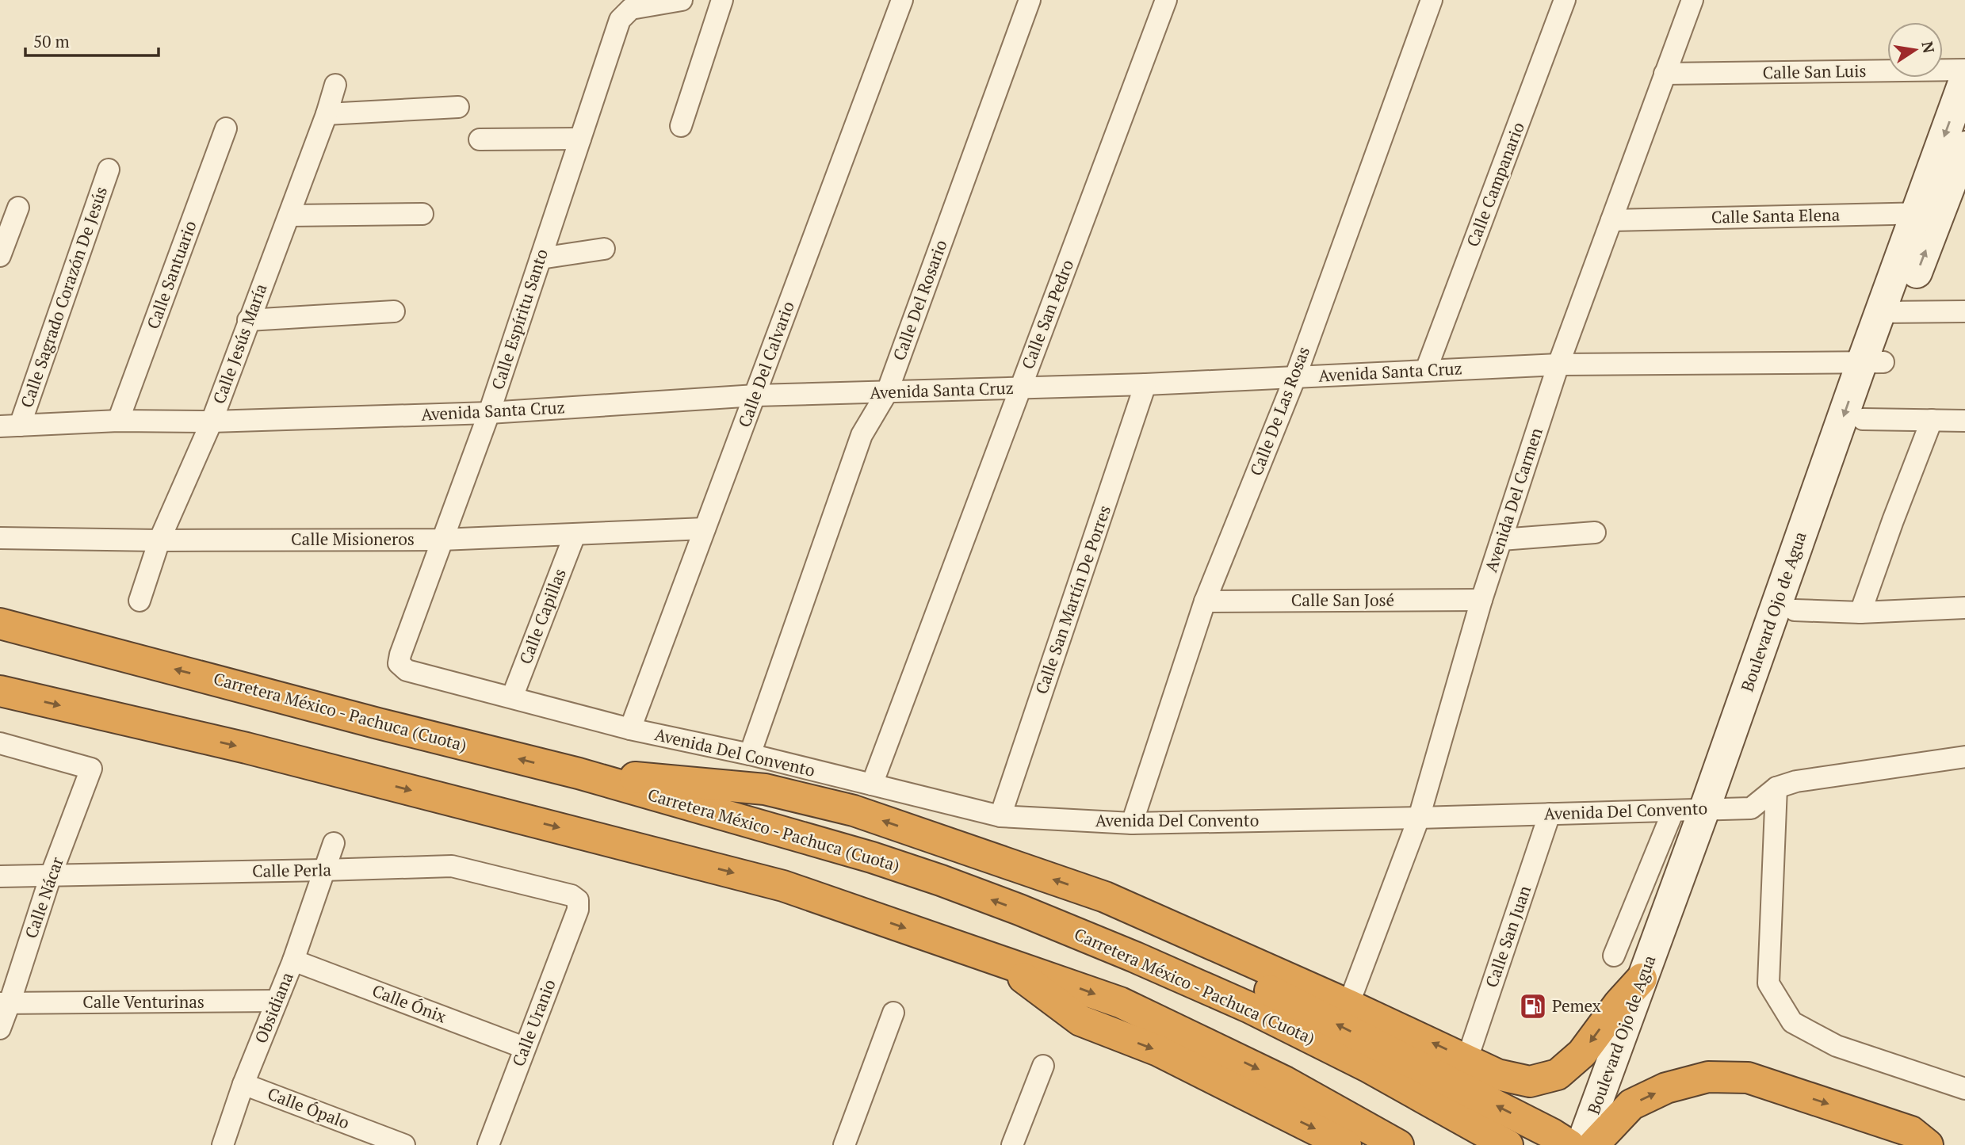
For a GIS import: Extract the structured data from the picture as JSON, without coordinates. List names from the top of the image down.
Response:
{
  "streets": {
    "highway": ["Carretera México - Pachuca (Cuota)"],
    "main road": ["Boulevard Ojo de Agua"],
    "street": [
      "Calle San Luis",
      "Calle Campanario",
      "Calle Santa Elena",
      "Calle Santuario",
      "Calle Sagrado Corazón De Jesús",
      "Calle Del Rosario",
      "Calle San Pedro",
      "Calle Espíritu Santo",
      "Calle Jesús María",
      "Calle Del Calvario",
      "Avenida Santa Cruz",
      "Calle De Las Rosas",
      "Avenida Del Carmen",
      "Calle Misioneros",
      "Calle San Martín De Porres",
      "Calle San José",
      "Calle Capillas",
      "Avenida Del Convento",
      "Calle Perla",
      "Calle Nácar",
      "Calle San Juan",
      "Calle Venturinas",
      "Calle Ónix",
      "Obsidiana",
      "Calle Uranio",
      "Calle Ópalo"
    ]
  },
  "crossings": [
    ["Calle San Luis", "Avenida Del Carmen"],
    ["Calle Campanario", "Avenida Santa Cruz"],
    ["Calle Santa Elena", "Avenida Del Carmen"],
    ["Calle Santa Elena", "Boulevard Ojo de Agua"],
    ["Calle Santuario", "Avenida Santa Cruz"],
    ["Calle Sagrado Corazón De Jesús", "Avenida Santa Cruz"],
    ["Calle Del Rosario", "Avenida Santa Cruz"],
    ["Calle Del Rosario", "Avenida Del Convento"],
    ["Calle San Pedro", "Avenida Santa Cruz"],
    ["Calle San Pedro", "Avenida Del Convento"],
    ["Calle Espíritu Santo", "Avenida Santa Cruz"],
    ["Calle Espíritu Santo", "Calle Misioneros"],
    ["Calle Espíritu Santo", "Avenida Del Convento"],
    ["Calle Jesús María", "Avenida Santa Cruz"],
    ["Calle Jesús María", "Calle Misioneros"],
    ["Calle Del Calvario", "Avenida Santa Cruz"],
    ["Calle Del Calvario", "Calle Misioneros"],
    ["Calle Del Calvario", "Avenida Del Convento"],
    ["Avenida Santa Cruz", "Calle De Las Rosas"],
    ["Avenida Santa Cruz", "Avenida Del Carmen"],
    ["Avenida Santa Cruz", "Calle San Martín De Porres"],
    ["Avenida Santa Cruz", "Boulevard Ojo de Agua"],
    ["Calle De Las Rosas", "Calle San José"],
    ["Calle De Las Rosas", "Avenida Del Convento"],
    ["Avenida Del Carmen", "Calle San José"],
    ["Avenida Del Carmen", "Avenida Del Convento"],
    ["Calle Misioneros", "Calle Capillas"],
    ["Calle San Martín De Porres", "Avenida Del Convento"],
    ["Boulevard Ojo de Agua", "Avenida Del Convento"],
    ["Calle Capillas", "Avenida Del Convento"],
    ["Avenida Del Convento", "Calle San Juan"],
    ["Calle Perla", "Calle Nácar"],
    ["Calle Perla", "Obsidiana"],
    ["Calle Perla", "Calle Uranio"],
    ["Calle Nácar", "Calle Venturinas"],
    ["Calle Venturinas", "Obsidiana"],
    ["Calle Ónix", "Obsidiana"],
    ["Calle Ónix", "Calle Uranio"],
    ["Obsidiana", "Calle Ópalo"]
  ],
  "places": {
    "fuel station": ["Pemex"]
  },
  "scale_bar": "50 m",
  "north": "right"
}
